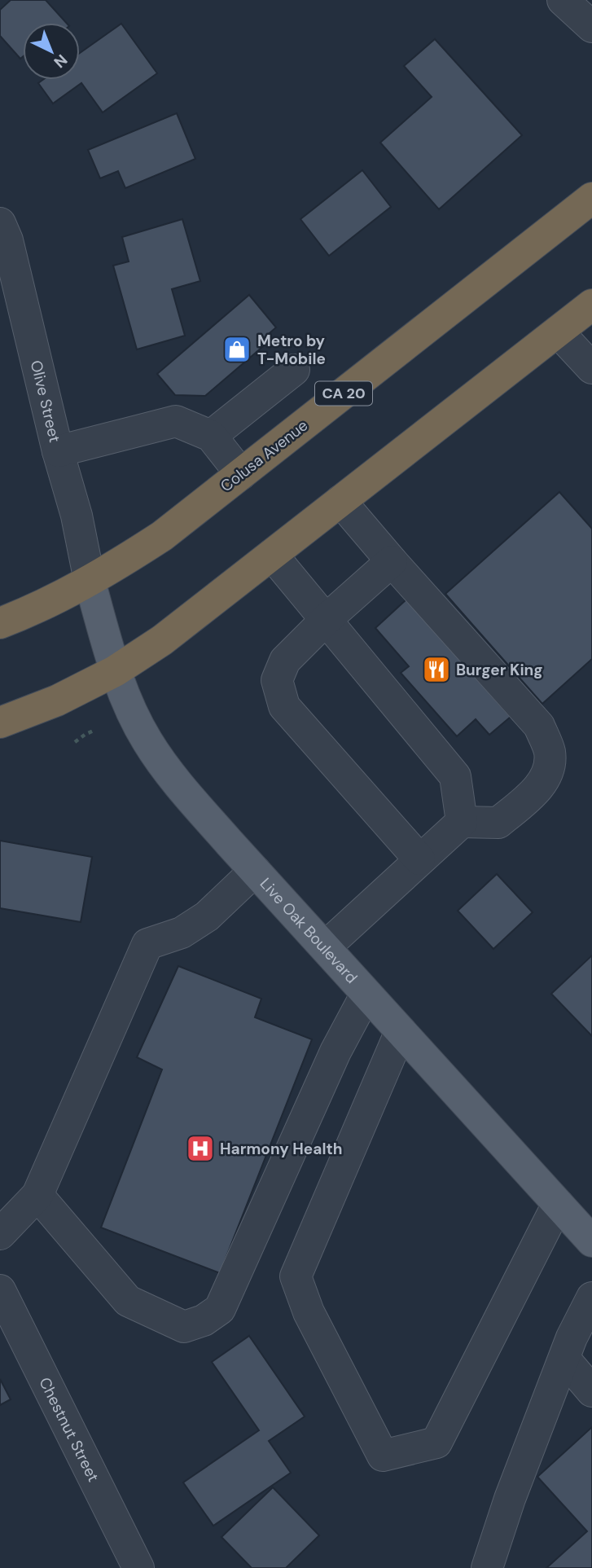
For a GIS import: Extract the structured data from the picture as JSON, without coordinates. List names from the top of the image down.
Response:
{
  "streets": {
    "highway": ["CA 20", "Colusa Avenue"],
    "main road": ["Live Oak Boulevard"],
    "street": ["Olive Street", "Chestnut Street"]
  },
  "crossings": [
    ["Olive Street", "Colusa Avenue"],
    ["Olive Street", "Live Oak Boulevard"],
    ["Colusa Avenue", "Live Oak Boulevard"]
  ],
  "places": {
    "shop": ["Metro by T-Mobile"],
    "restaurant": ["Burger King"],
    "hospital": ["Harmony Health"]
  },
  "north": "bottom right"
}
